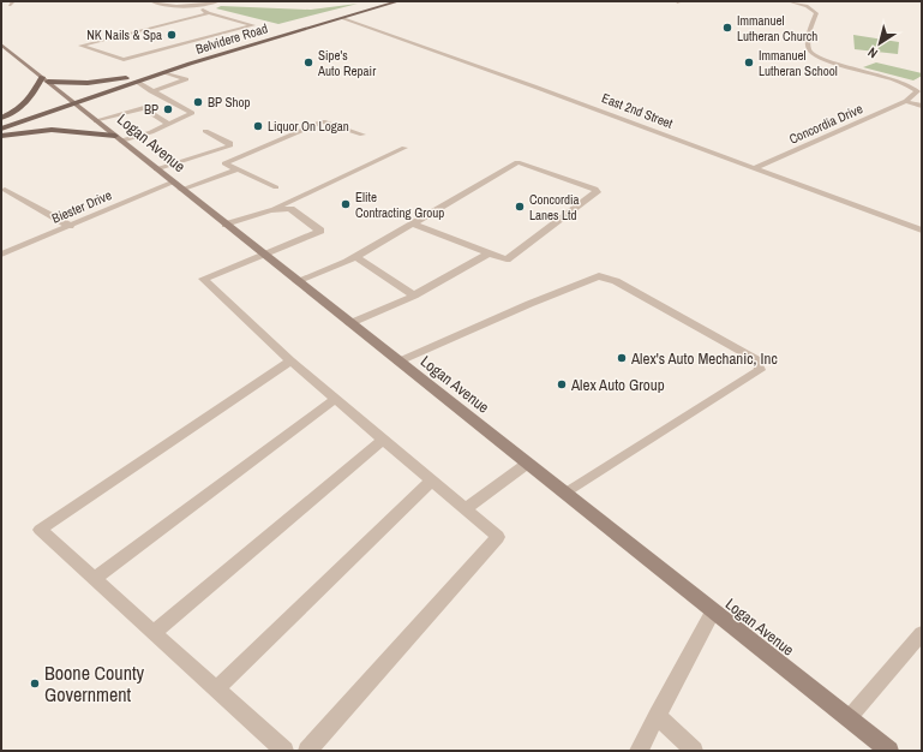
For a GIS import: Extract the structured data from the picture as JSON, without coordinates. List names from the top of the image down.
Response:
{
  "streets": {
    "main road": ["Belvidere Road", "Logan Avenue"],
    "street": ["East 2nd Street", "Concordia Drive", "Biester Drive"]
  },
  "crossings": [
    ["Belvidere Road", "East 2nd Street"],
    ["Belvidere Road", "Logan Avenue"],
    ["East 2nd Street", "Concordia Drive"],
    ["Logan Avenue", "Biester Drive"]
  ],
  "places": [
    "Immanuel Lutheran Church",
    "NK Nails & Spa",
    "Sipe's Auto Repair",
    "Immanuel Lutheran School",
    "BP Shop",
    "BP",
    "Liquor On Logan",
    "Elite Contracting Group",
    "Concordia Lanes Ltd",
    "Alex's Auto Mechanic, Inc",
    "Alex Auto Group",
    "Boone County Government"
  ],
  "north": "bottom left"
}
